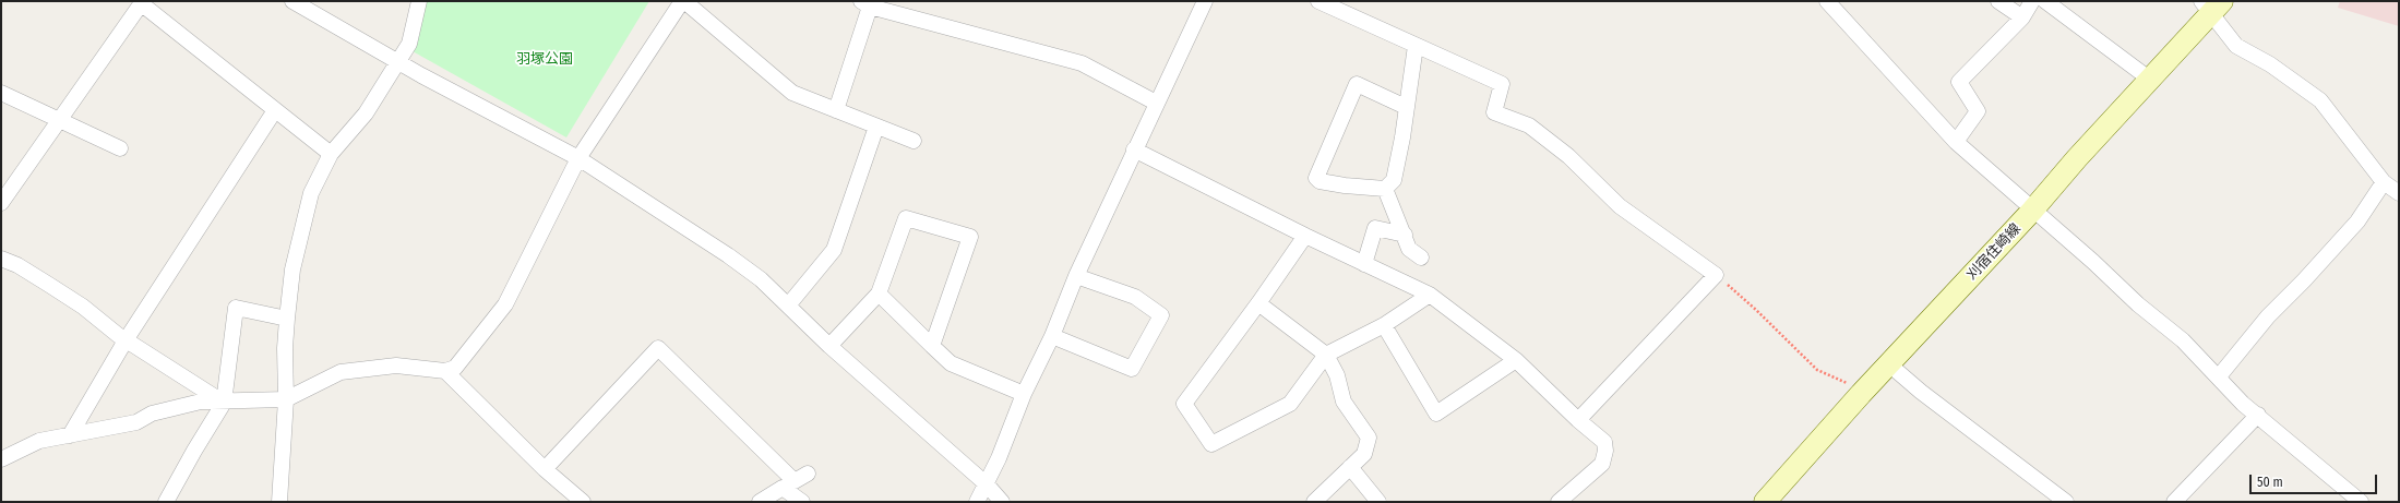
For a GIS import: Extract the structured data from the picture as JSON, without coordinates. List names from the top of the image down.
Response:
{
  "streets": {
    "main road": ["刈宿住崎線"]
  },
  "parks": ["羽塚公園"],
  "scale_bar": "50 m"
}
